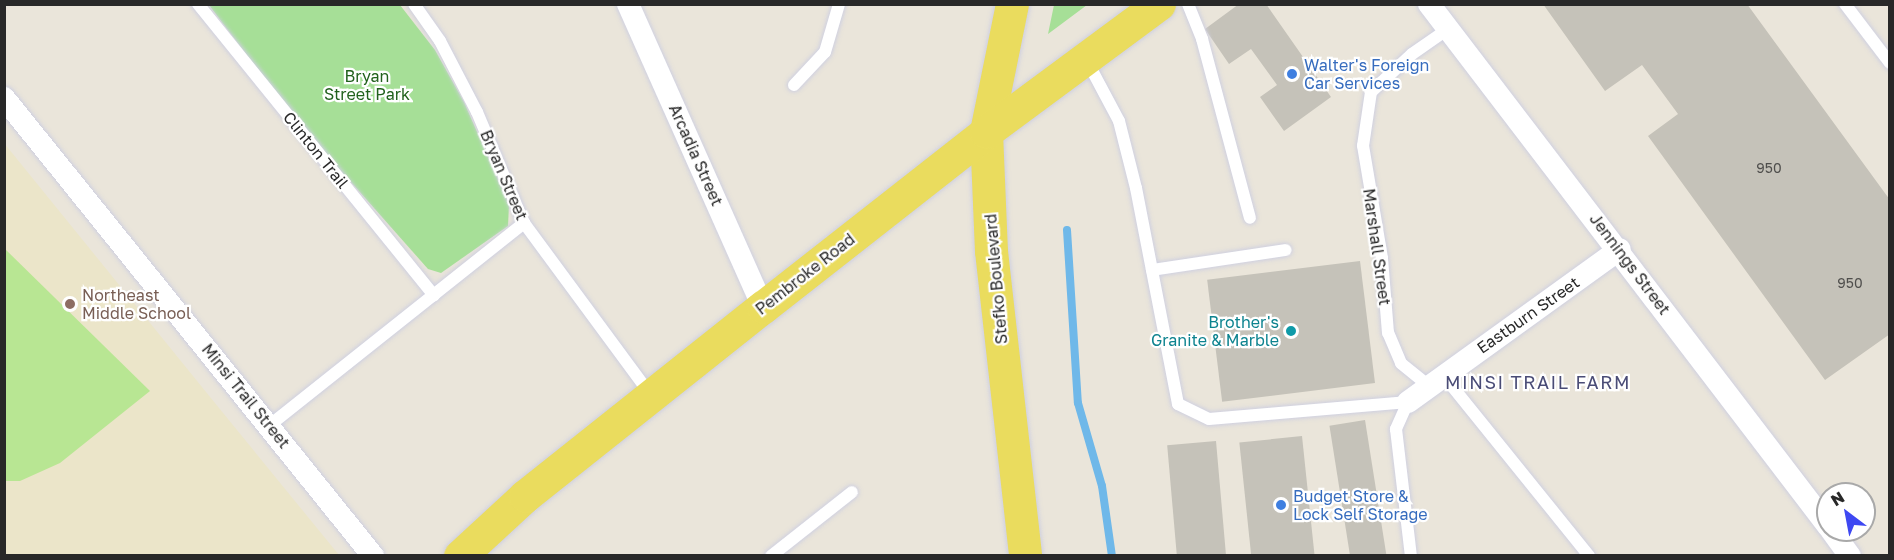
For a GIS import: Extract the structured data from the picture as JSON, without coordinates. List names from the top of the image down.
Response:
{
  "streets": {
    "main road": ["Pembroke Road", "Stefko Boulevard"],
    "street": [
      "Arcadia Street",
      "Jennings Street",
      "Eastburn Street",
      "Minsi Trail Street"
    ],
    "lane": ["Clinton Trail", "Bryan Street", "Marshall Street"]
  },
  "crossings": [
    ["Arcadia Street", "Pembroke Road"],
    ["Bryan Street", "Pembroke Road"],
    ["Marshall Street", "Jennings Street"],
    ["Marshall Street", "Eastburn Street"],
    ["Jennings Street", "Eastburn Street"],
    ["Pembroke Road", "Stefko Boulevard"]
  ],
  "districts": ["MINSI TRAIL FARM"],
  "parks": ["Bryan Street Park"],
  "places": [
    "Walter's Foreign Car Services",
    "Northeast Middle School",
    "Brother's Granite & Marble",
    "Budget Store & Lock Self Storage"
  ],
  "house_numbers": ["950", "950"],
  "north": "top left"
}
